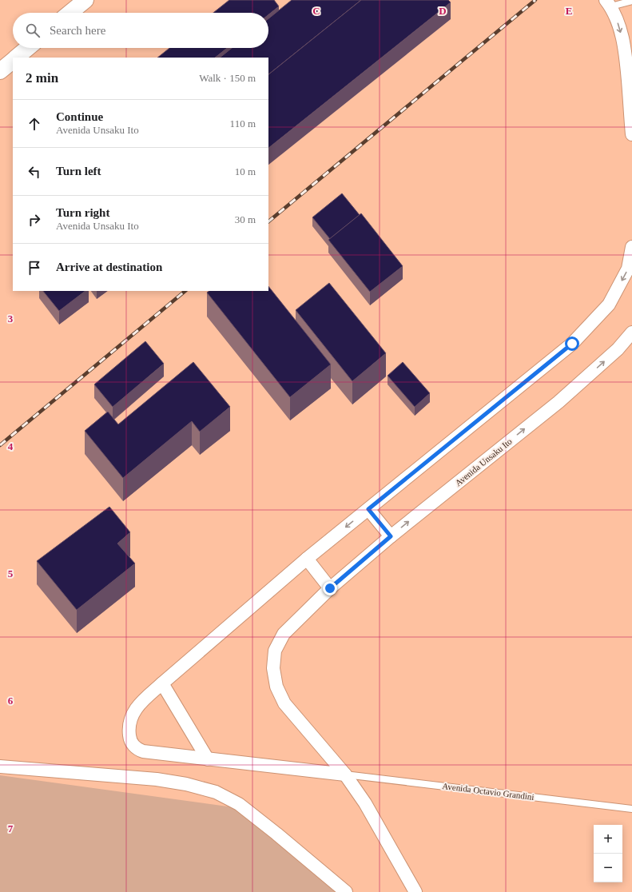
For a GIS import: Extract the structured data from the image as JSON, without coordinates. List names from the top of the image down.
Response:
{
  "streets": {
    "street": ["Avenida Unsaku Ito"],
    "lane": ["Avenida Octavio Grandini"]
  },
  "crossings": [
    ["Avenida Unsaku Ito", "Avenida Octavio Grandini"]
  ],
  "page": {
    "search": "Search here",
    "heading": ["2 min", "Walk · 150 m"],
    "list": [
      ["Continue", "Avenida Unsaku Ito", "110 m"],
      ["Turn left", "10 m"],
      ["Turn right", "Avenida Unsaku Ito", "30 m"],
      "Arrive at destination"
    ],
    "map_buttons": ["+", "−"]
  },
  "grid": {
    "columns": ["C", "D", "E"],
    "rows": [
      "3",
      "4",
      "5",
      "6",
      "7"
    ]
  }
}
